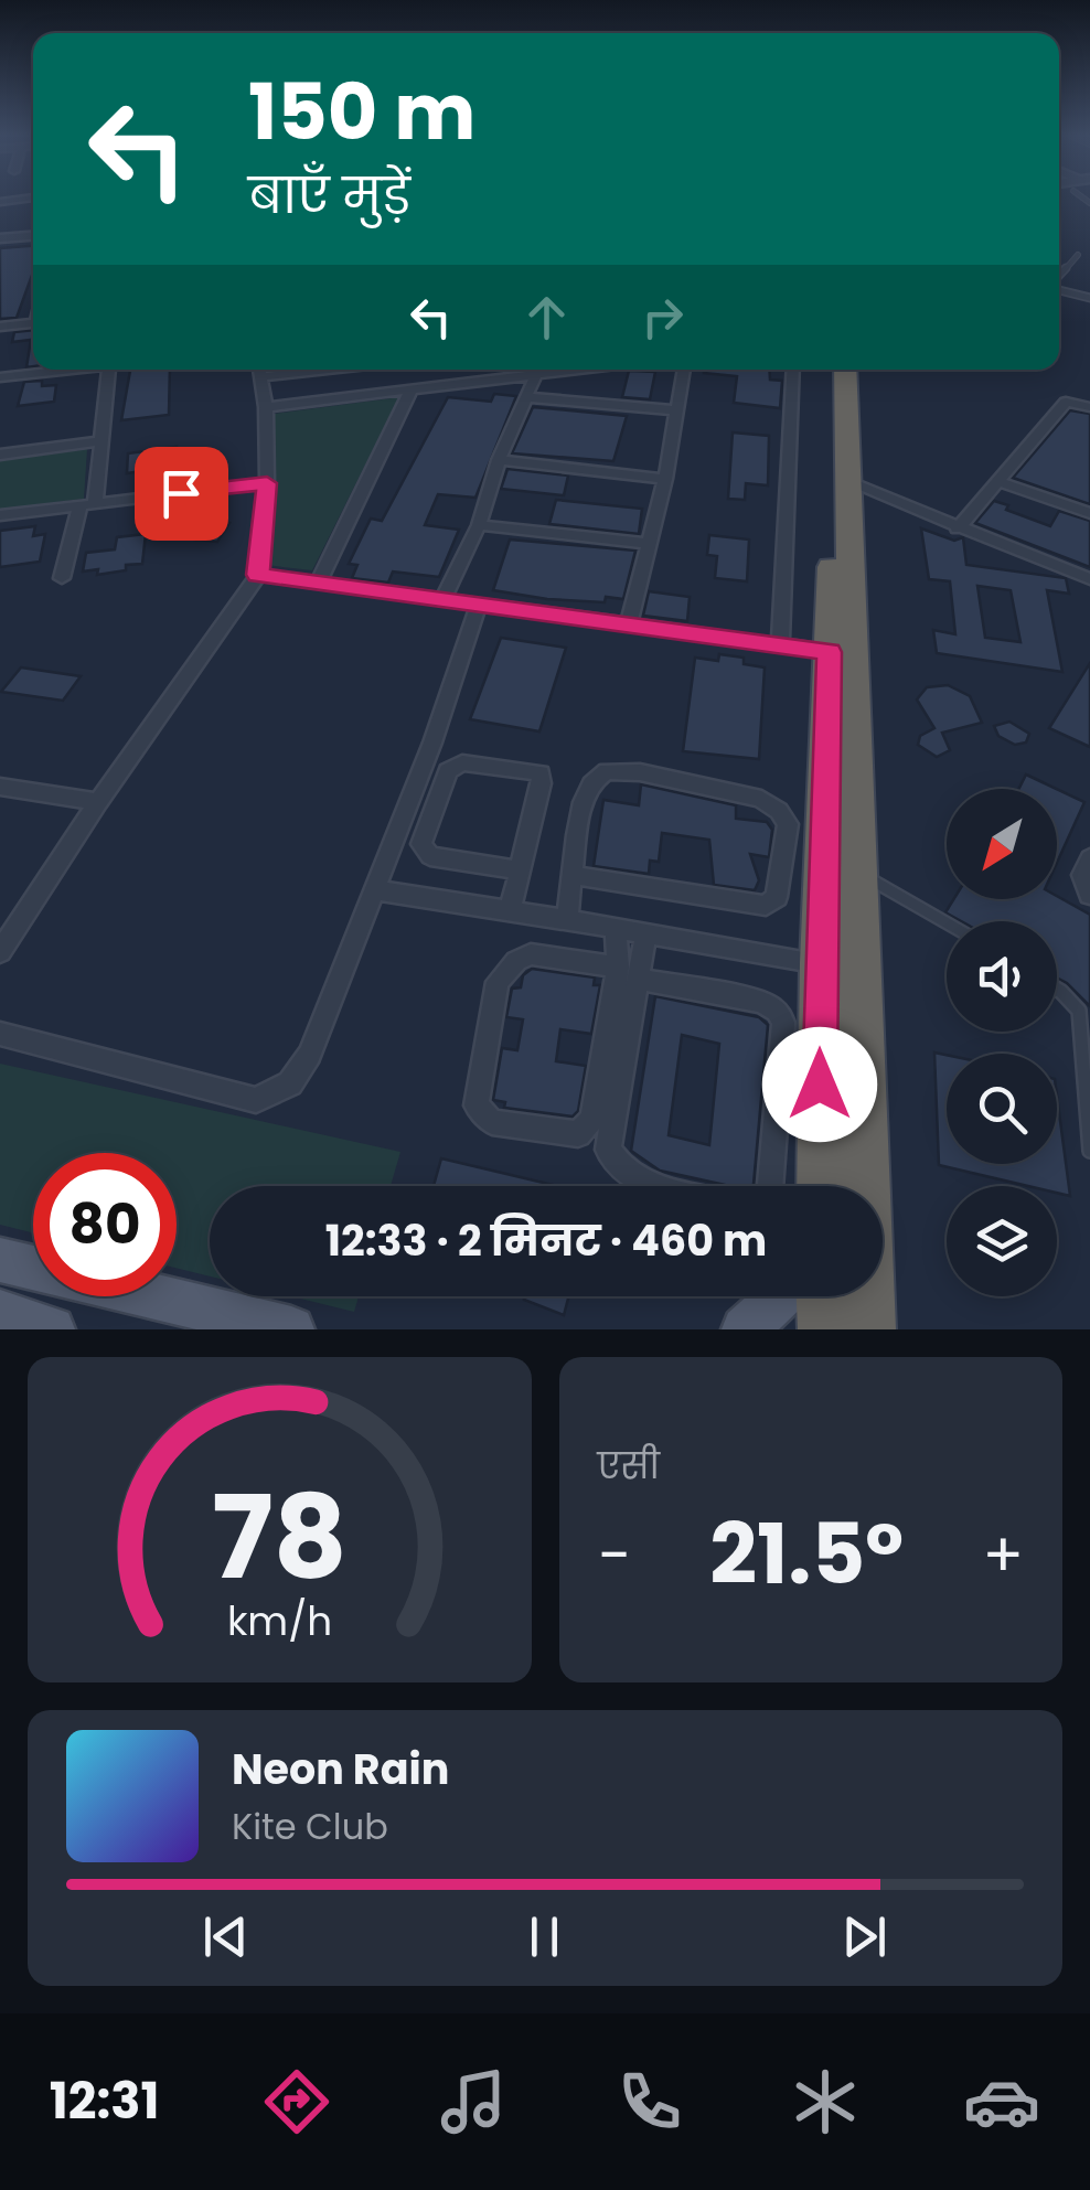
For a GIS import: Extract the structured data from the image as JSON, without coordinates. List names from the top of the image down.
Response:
{
  "north": "bottom left",
  "page": {
    "turn": ["150 m", "बाएँ मुड़ें"],
    "limit": "80",
    "trip": "12:33 · 2 मिनट · 460 m",
    "tile": "एसी",
    "heat": ["−", "21.5°", "+"],
    "song": ["Neon Rain", "Kite Club"],
    "tabs": "12:31",
    "gauge": ["78", "km/h"]
  }
}
